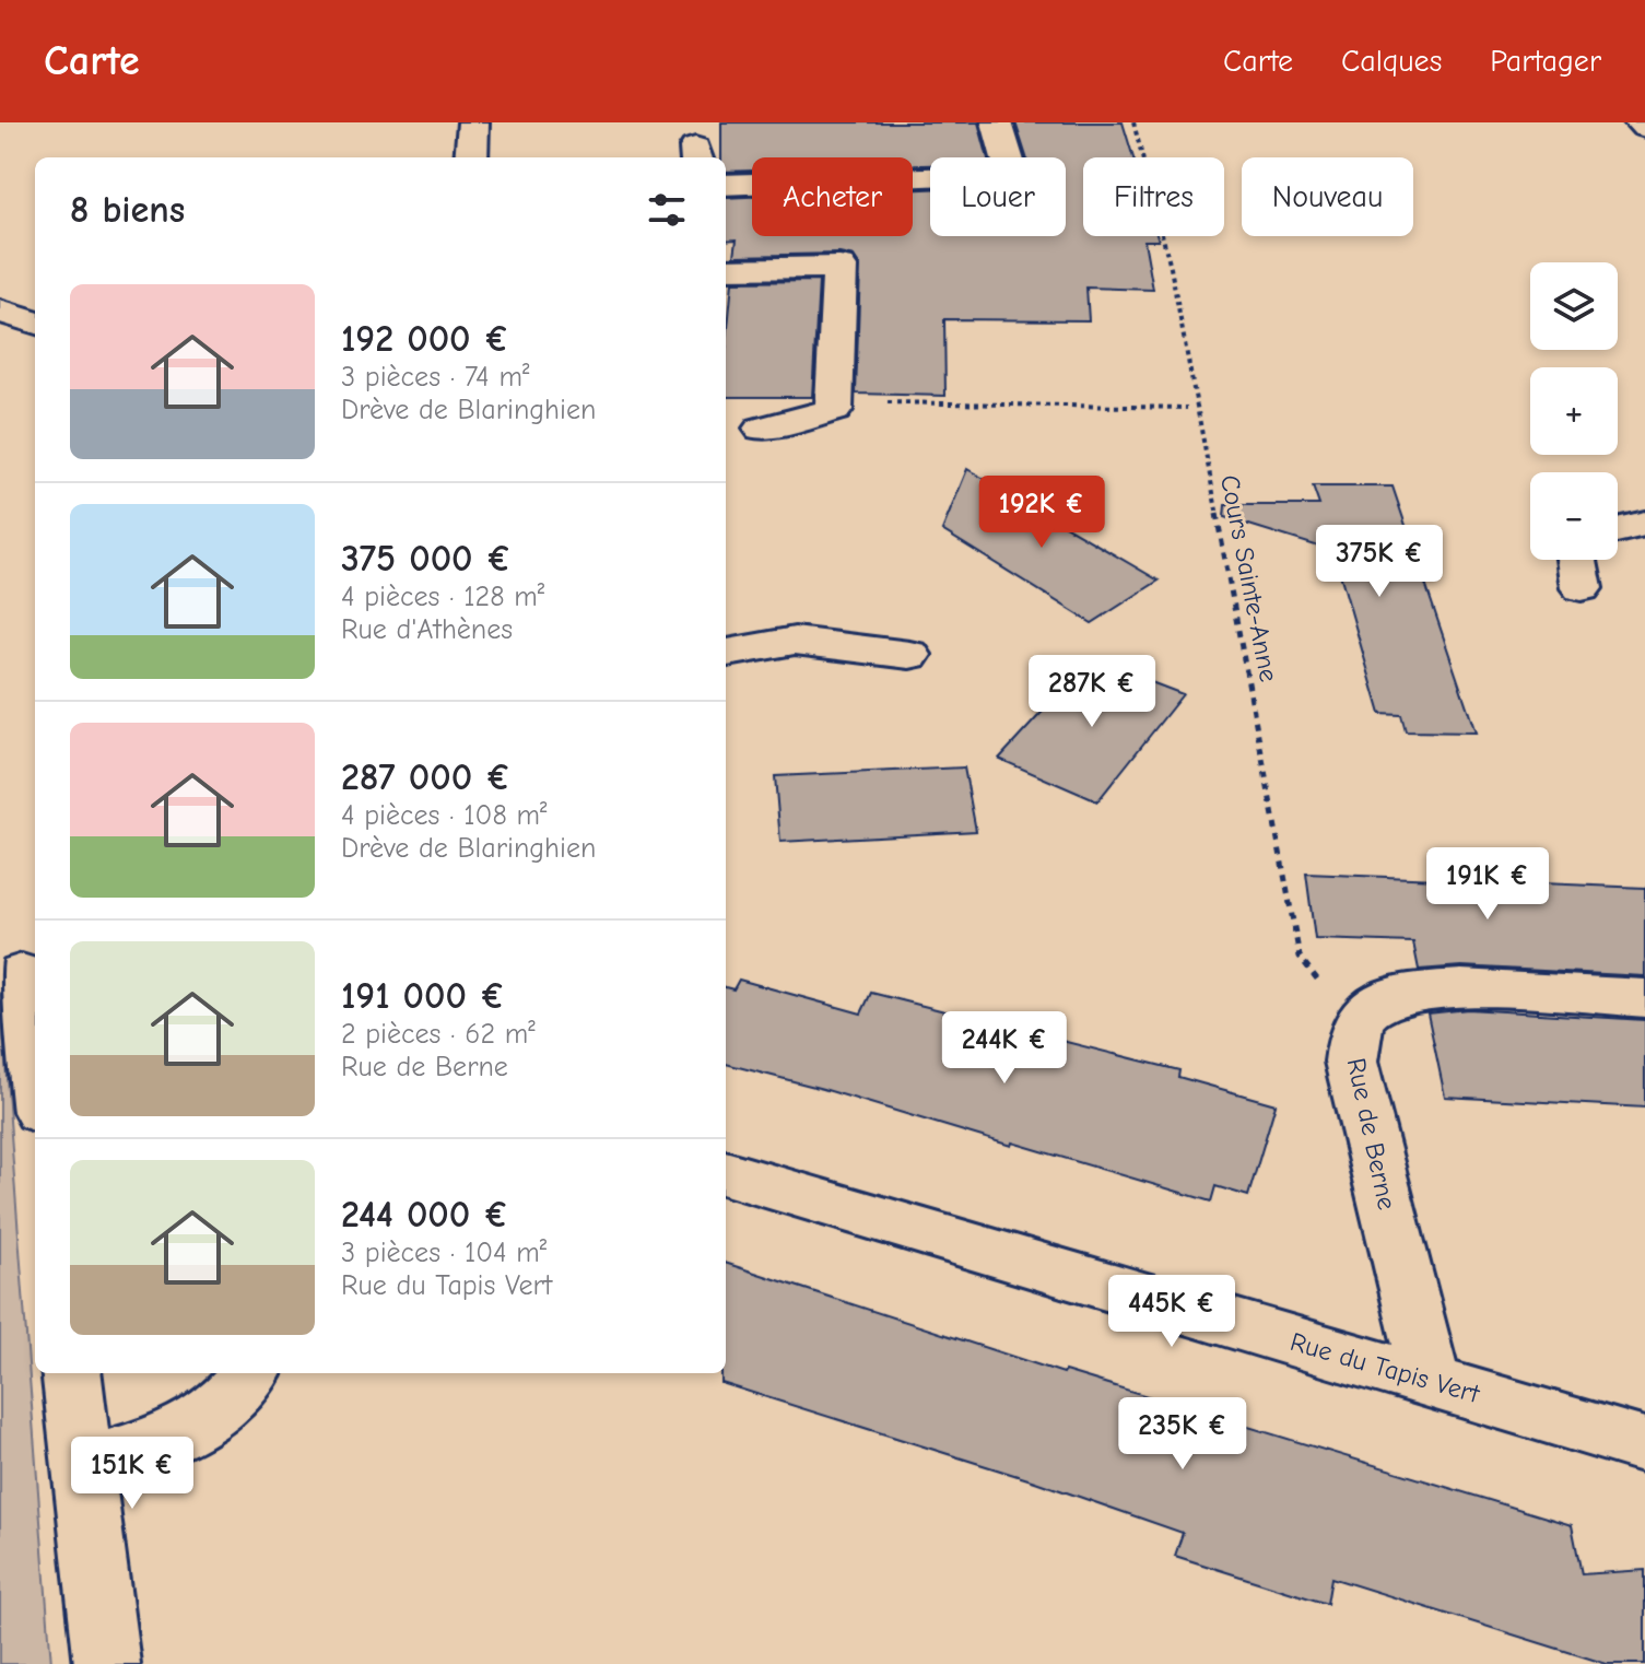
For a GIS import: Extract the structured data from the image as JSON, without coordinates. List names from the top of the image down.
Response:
{
  "streets": {
    "street": ["Rue de Berne", "Rue du Tapis Vert"],
    "path": ["Cours Sainte-Anne"]
  },
  "crossings": [
    ["Cours Sainte-Anne", "Rue de Berne"],
    ["Rue de Berne", "Rue du Tapis Vert"]
  ],
  "page": {
    "header": "Carte",
    "nav": ["Carte", "Calques", "Partager"],
    "chip": [
      "Acheter",
      "Louer",
      "Filtres",
      "Nouveau"
    ],
    "heading": "8 biens",
    "map_buttons": ["+", "−"],
    "list": [
      {
        "name": "192 000 €",
        "note": "3 pièces · 74 m² · Drève de Blaringhien"
      },
      {
        "name": "375 000 €",
        "note": "4 pièces · 128 m² · Rue d'Athènes"
      },
      {
        "name": "287 000 €",
        "note": "4 pièces · 108 m² · Drève de Blaringhien"
      },
      {
        "name": "191 000 €",
        "note": "2 pièces · 62 m² · Rue de Berne"
      },
      {
        "name": "244 000 €",
        "note": "3 pièces · 104 m² · Rue du Tapis Vert"
      }
    ],
    "price": [
      "192K €",
      "375K €",
      "287K €",
      "191K €",
      "244K €",
      "445K €",
      "235K €",
      "151K €"
    ]
  }
}
